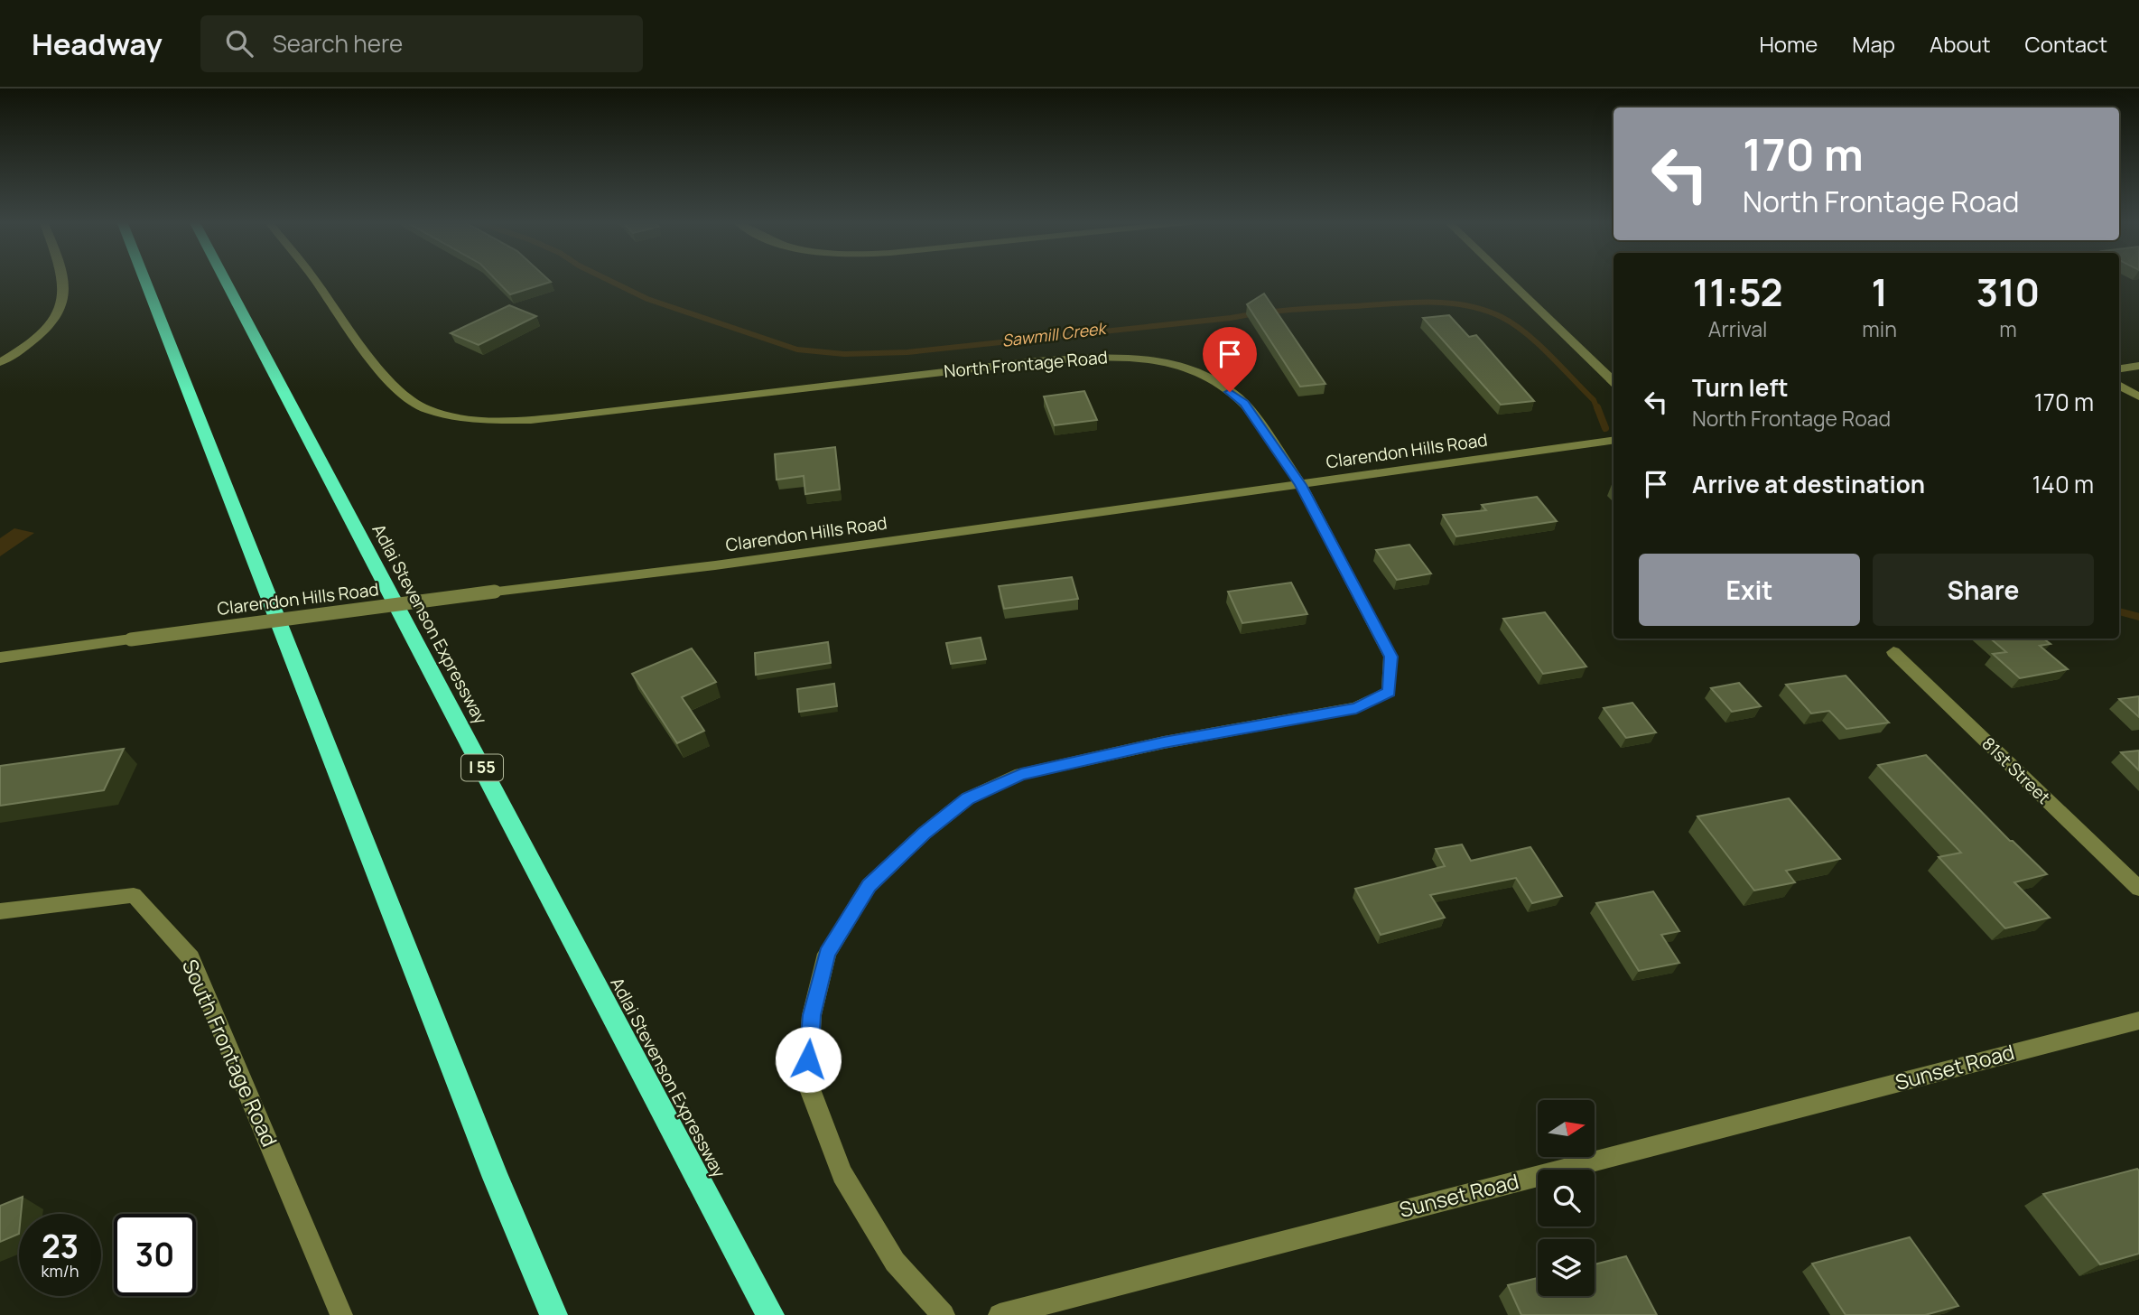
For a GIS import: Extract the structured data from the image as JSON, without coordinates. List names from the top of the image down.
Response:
{
  "streets": {
    "highway": ["Adlai Stevenson Expressway", "I 55"],
    "street": [
      "North Frontage Road",
      "Clarendon Hills Road",
      "81st Street",
      "South Frontage Road",
      "Sunset Road"
    ]
  },
  "crossings": [
    ["North Frontage Road", "Clarendon Hills Road"]
  ],
  "water": ["Sawmill Creek"],
  "north": "right",
  "page": {
    "header": "Headway",
    "search": "Search here",
    "nav": [
      "Home",
      "Map",
      "About",
      "Contact"
    ],
    "turn": ["170 m", "North Frontage Road"],
    "eta": [
      "11:52",
      "Arrival",
      "1",
      "min",
      "310",
      "m"
    ],
    "list": [
      {
        "name": "Turn left",
        "note": "North Frontage Road",
        "value": "170 m"
      },
      {
        "name": "Arrive at destination",
        "value": "140 m"
      }
    ],
    "buttons": ["Exit", "Share"],
    "speed": "23 km/h",
    "limit": "30"
  }
}
